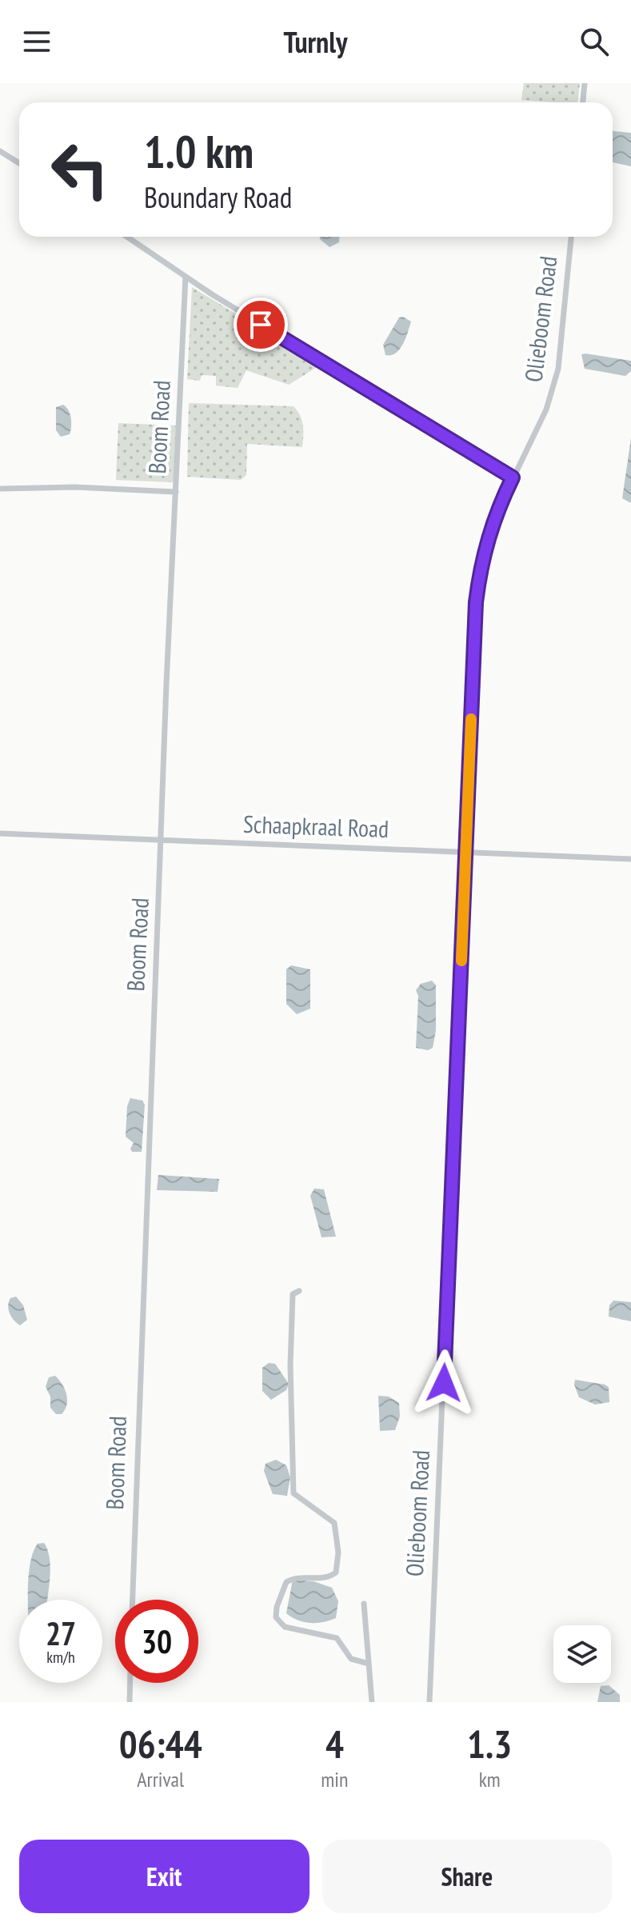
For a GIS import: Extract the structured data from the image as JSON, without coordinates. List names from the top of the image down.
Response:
{
  "streets": {
    "street": ["Olieboom Road", "Boom Road", "Schaapkraal Road"]
  },
  "crossings": [
    ["Olieboom Road", "Schaapkraal Road"],
    ["Boom Road", "Schaapkraal Road"]
  ],
  "page": {
    "header": "Turnly",
    "turn": ["1.0 km", "Boundary Road"],
    "speed": "27 km/h",
    "limit": "30",
    "eta": [
      "06:44",
      "Arrival",
      "4",
      "min",
      "1.3",
      "km"
    ],
    "buttons": ["Exit", "Share"]
  }
}
